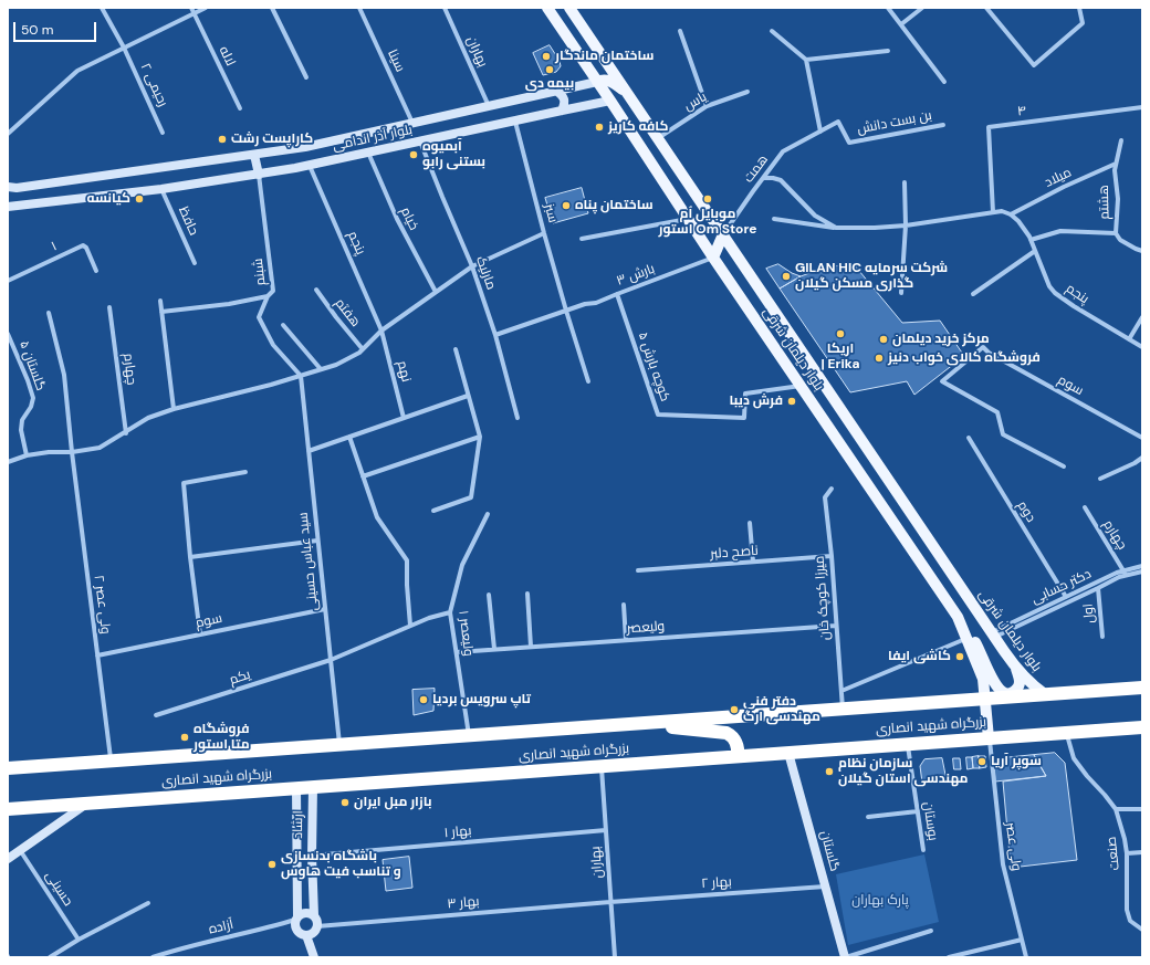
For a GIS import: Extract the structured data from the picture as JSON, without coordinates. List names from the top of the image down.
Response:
{
  "streets": {
    "highway": ["بزرگراه شهید انصاری"],
    "main road": [
      "بلوار آذر اندامی",
      "بلوار دیلمان شرقی",
      "ارشاد",
      "گلستان"
    ],
    "street": [
      "بهاران",
      "لاله",
      "سینا",
      "رحیمی ۲",
      "یاس",
      "۴",
      "بن بست دانش",
      "همت",
      "میلاد",
      "هشتم",
      "سبز",
      "خیام",
      "حافظ",
      "پنجم",
      "۱",
      "شبنم",
      "مارلیک",
      "بارش ۳",
      "هفتم",
      "گلستان ۵",
      "کوچه بارش ۵",
      "چهارم",
      "نهم",
      "سوم",
      "دوم",
      "ناصح دلبر",
      "سید عباس حسینی",
      "دکتر حسابی",
      "میرزا کوچک خان",
      "ولی عصر ۲",
      "اول",
      "ولیعصر",
      "ولیعصر ۱",
      "یکم",
      "بوستان",
      "بهار ۱",
      "ولی عصر",
      "صنعت",
      "بهار ۲",
      "حسینی",
      "بهار ۳",
      "آزاده"
    ]
  },
  "crossings": [
    ["بهاران", "بلوار آذر اندامی"],
    ["بهاران", "بزرگراه شهید انصاری"],
    ["بهاران", "بهار ۱"],
    ["بهاران", "بهار ۲"],
    ["بهاران", "بهار ۳"],
    ["سینا", "بلوار آذر اندامی"],
    ["یاس", "بلوار دیلمان شرقی"],
    ["بن بست دانش", "همت"],
    ["بلوار آذر اندامی", "سبز"],
    ["بلوار آذر اندامی", "خیام"],
    ["بلوار آذر اندامی", "حافظ"],
    ["بلوار آذر اندامی", "پنجم"],
    ["بلوار آذر اندامی", "شبنم"],
    ["بلوار آذر اندامی", "مارلیک"],
    ["بلوار آذر اندامی", "بلوار دیلمان شرقی"],
    ["همت", "بلوار دیلمان شرقی"],
    ["میلاد", "هشتم"],
    ["میلاد", "پنجم"],
    ["سبز", "بارش ۳"],
    ["پنجم", "نهم"],
    ["شبنم", "سید عباس حسینی"],
    ["مارلیک", "بارش ۳"],
    ["بارش ۳", "بلوار دیلمان شرقی"],
    ["بارش ۳", "کوچه بارش ۵"],
    ["بلوار دیلمان شرقی", "کوچه بارش ۵"],
    ["بلوار دیلمان شرقی", "دکتر حسابی"],
    ["بلوار دیلمان شرقی", "بزرگراه شهید انصاری"],
    ["بلوار دیلمان شرقی", "ولی عصر"],
    ["چهارم", "دکتر حسابی"],
    ["سوم", "سید عباس حسینی"],
    ["سوم", "ولی عصر ۲"],
    ["دوم", "دکتر حسابی"],
    ["ناصح دلبر", "میرزا کوچک خان"],
    ["سید عباس حسینی", "یکم"],
    ["سید عباس حسینی", "بزرگراه شهید انصاری"],
    ["دکتر حسابی", "اول"],
    ["میرزا کوچک خان", "ولیعصر"],
    ["میرزا کوچک خان", "بزرگراه شهید انصاری"],
    ["ولی عصر ۲", "بزرگراه شهید انصاری"],
    ["ولیعصر", "ولیعصر ۱"],
    ["ولیعصر ۱", "یکم"],
    ["ولیعصر ۱", "بزرگراه شهید انصاری"],
    ["بزرگراه شهید انصاری", "بوستان"],
    ["بزرگراه شهید انصاری", "ارشاد"],
    ["بزرگراه شهید انصاری", "ولی عصر"],
    ["بزرگراه شهید انصاری", "گلستان"],
    ["بزرگراه شهید انصاری", "صنعت"],
    ["ارشاد", "بهار ۱"],
    ["ارشاد", "بهار ۳"],
    ["ارشاد", "آزاده"],
    ["گلستان", "بهار ۲"],
    ["بهار ۲", "بهار ۳"],
    ["بهار ۳", "آزاده"]
  ],
  "parks": ["پارک بهاران"],
  "places": [
    "ساختمان ماندگار",
    "بیمه دی",
    "کافه کاریز",
    "کاراپست رشت",
    "آبمیوه بستنی رابو",
    "کیانسه",
    "موبایل اُم استور Om Store",
    "ساختمان پناه",
    "GILAN HIC شرکت سرمایه گذاری مسکن گیلان",
    "اریکا | Erika",
    "مرکز خرید دیلمان",
    "فروشگاه کالای خواب دنیز",
    "فرش دیبا",
    "کاشی ایفا",
    "تاپ سرویس بردیا",
    "دفتر فنی مهندسی ارگ",
    "فروشگاه متا استور",
    "سوپر آریا",
    "سازمان نظام مهندسی استان گیلان",
    "بازار مبل ایران",
    "باشگاه بدنسازی و تناسب فیت هاوس"
  ],
  "scale_bar": "50 m"
}
